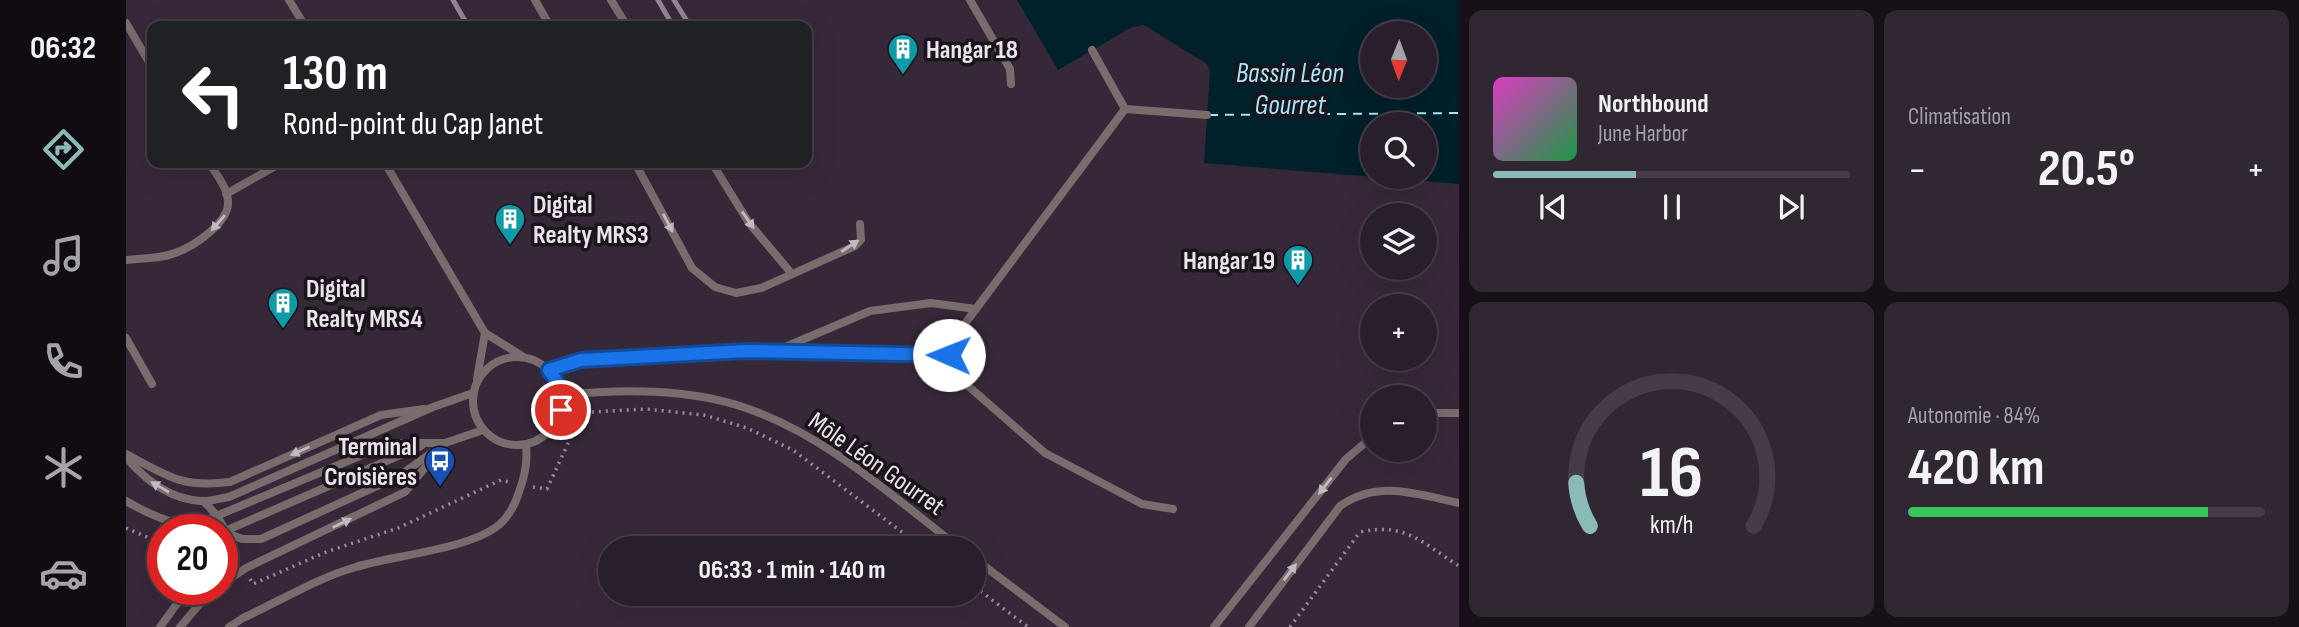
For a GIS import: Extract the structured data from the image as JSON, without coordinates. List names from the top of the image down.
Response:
{
  "streets": {
    "lane": ["Môle Léon Gourret"]
  },
  "water": ["Bassin Léon Gourret"],
  "places": {
    "building": [
      "Hangar 18",
      "Digital Realty MRS3",
      "Hangar 19",
      "Digital Realty MRS4"
    ],
    "bus stop": ["Terminal Croisières"]
  },
  "north": "bottom",
  "page": {
    "tabs": "06:32",
    "tile": [
      "Climatisation",
      ["Autonomie · 84%", "420 km"]
    ],
    "map_buttons": ["+", "−"],
    "turn": ["130 m", "Rond-point du Cap Janet"],
    "song": ["Northbound", "June Harbor"],
    "heat": ["−", "20.5°", "+"],
    "limit": "20",
    "trip": "06:33 · 1 min · 140 m",
    "gauge": ["16", "km/h"]
  }
}
